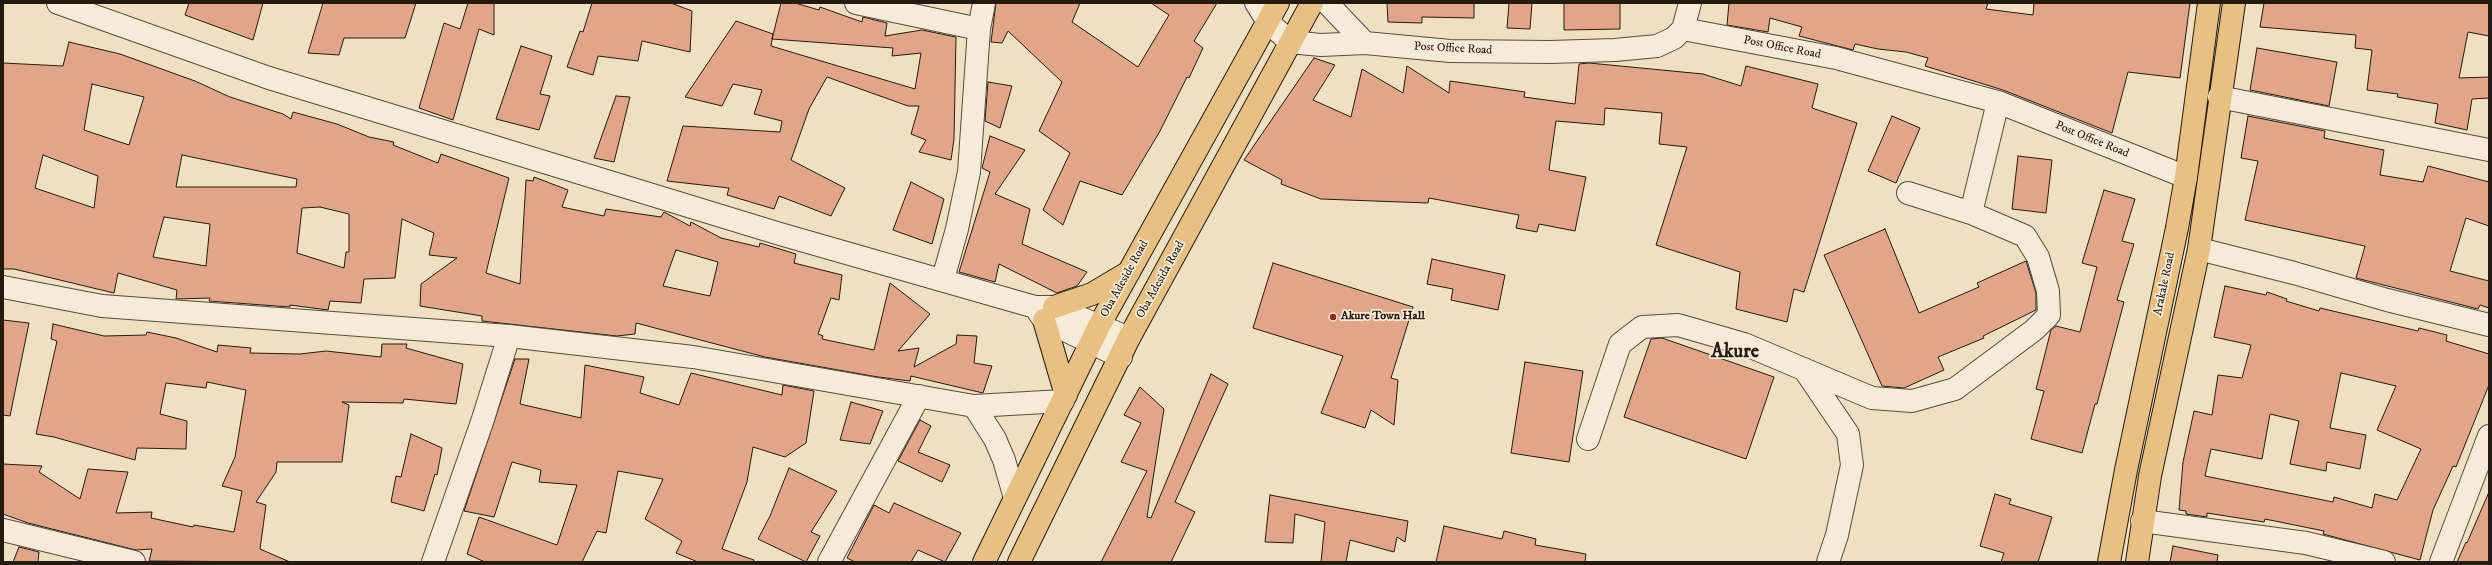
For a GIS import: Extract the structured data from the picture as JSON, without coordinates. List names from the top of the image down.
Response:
{
  "streets": {
    "main road": ["Oba Adeside Road", "Oba Adesida Road", "Arakale Road"],
    "street": ["Post Office Road"]
  },
  "crossings": [
    ["Post Office Road", "Oba Adesida Road"],
    ["Post Office Road", "Arakale Road"]
  ],
  "districts": ["Akure"],
  "places": ["Akure Town Hall"]
}
